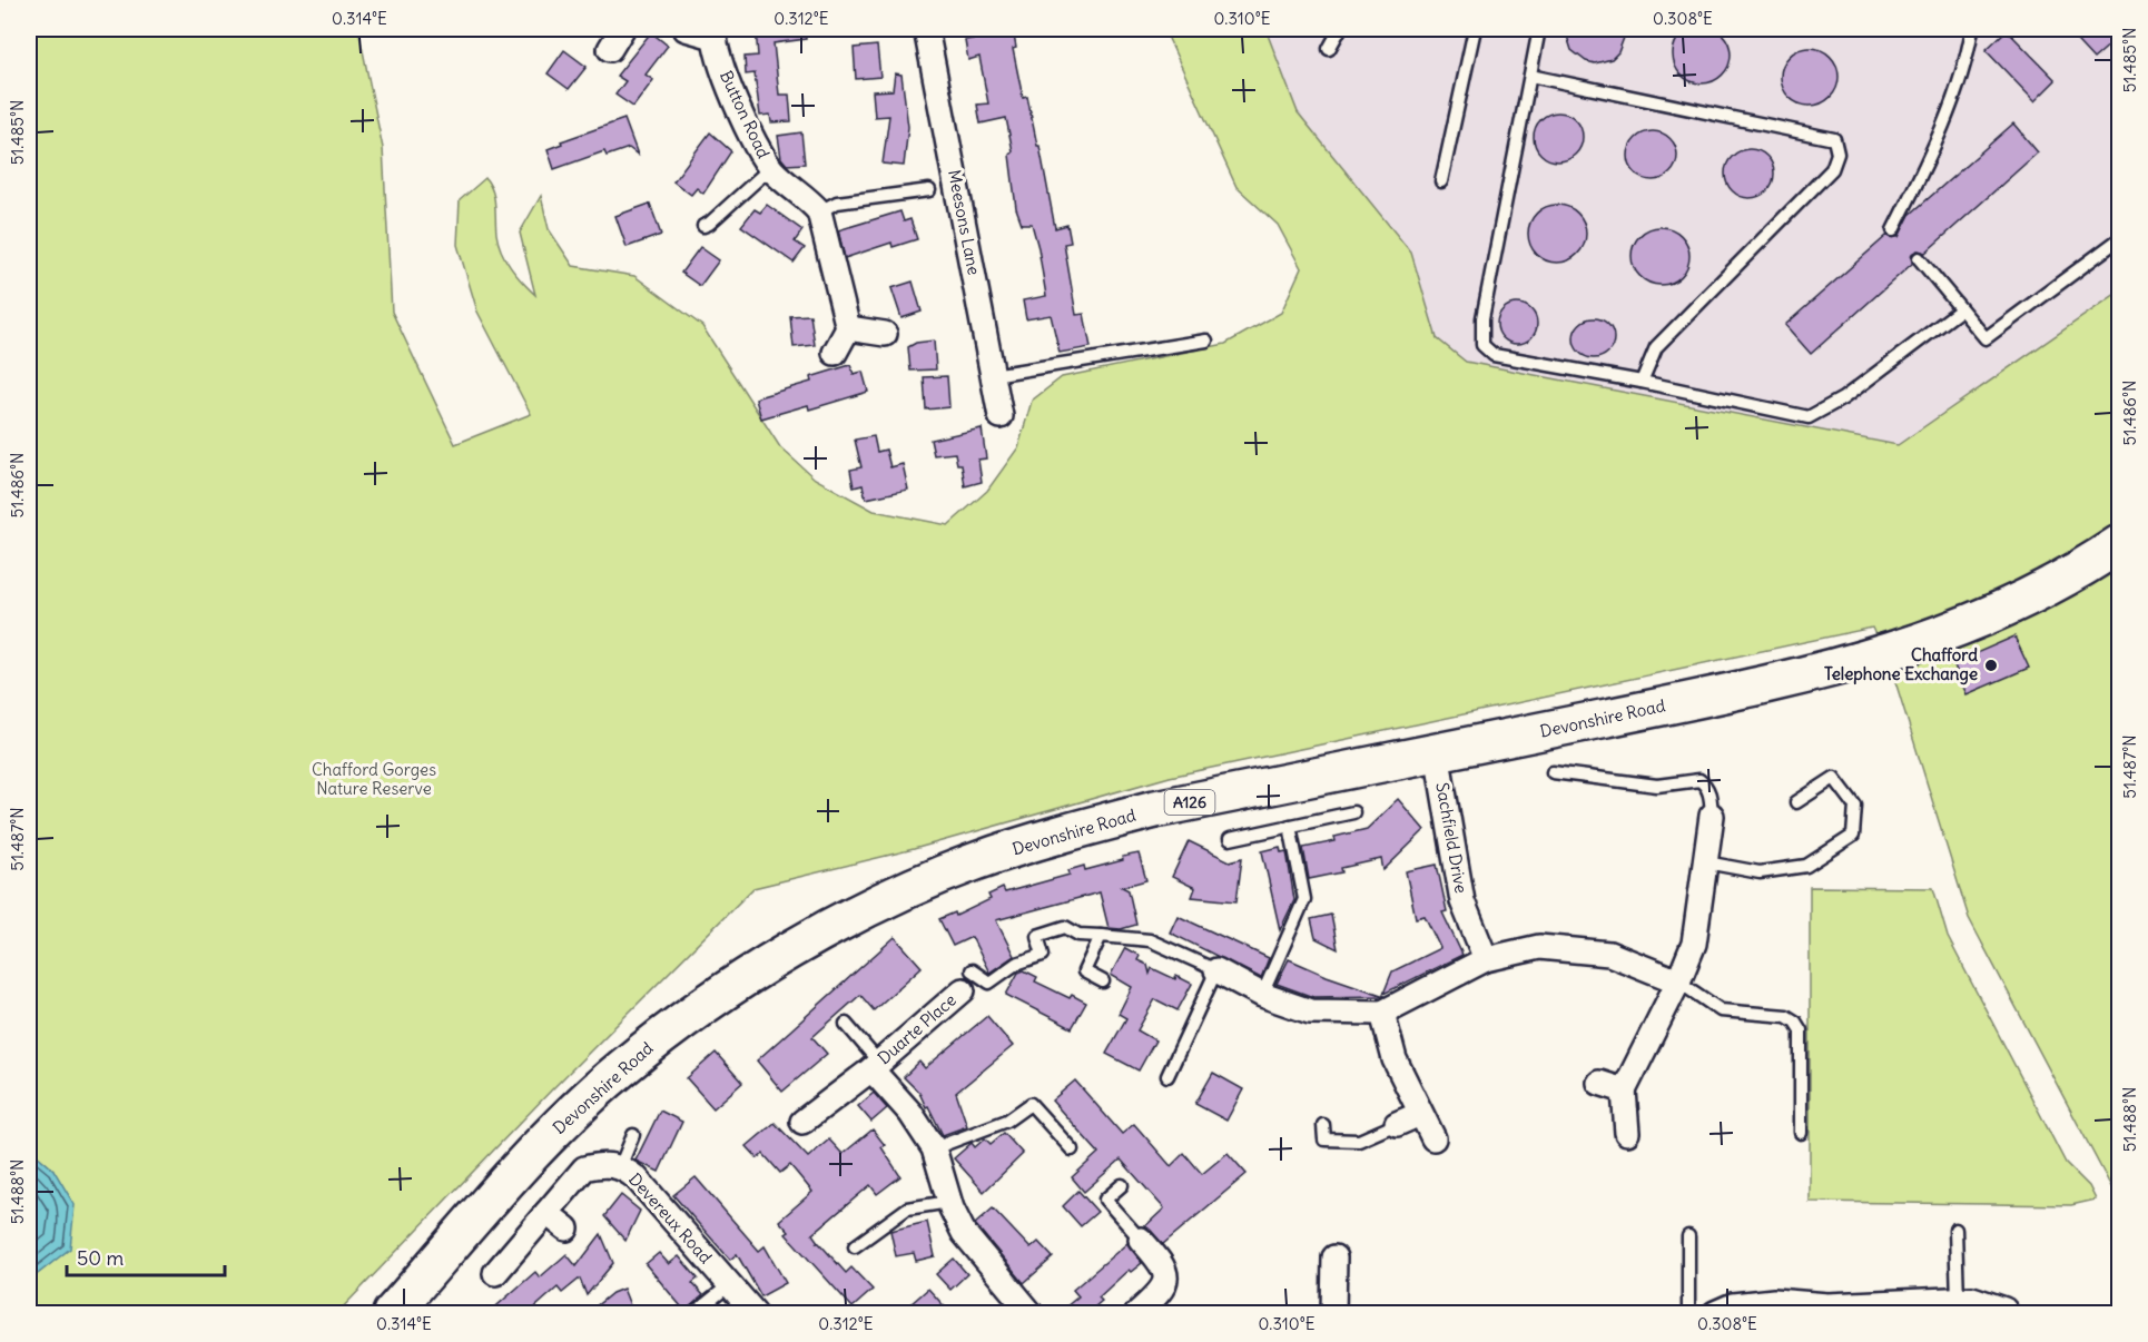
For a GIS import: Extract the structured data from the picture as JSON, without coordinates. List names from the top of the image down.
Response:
{
  "streets": {
    "main road": ["Devonshire Road", "A126"],
    "street": [
      "Button Road",
      "Meesons Lane",
      "Sachfield Drive",
      "Duarte Place",
      "Devereux Road"
    ]
  },
  "crossings": [
    ["Devonshire Road", "Sachfield Drive"]
  ],
  "parks": ["Chafford Gorges Nature Reserve"],
  "places": ["Chafford Telephone Exchange"],
  "scale_bar": "50 m",
  "coordinates": [
    "0.314°E",
    "0.312°E",
    "0.310°E",
    "0.308°E",
    "51.485°N",
    "51.486°N",
    "51.487°N",
    "51.488°N"
  ]
}
